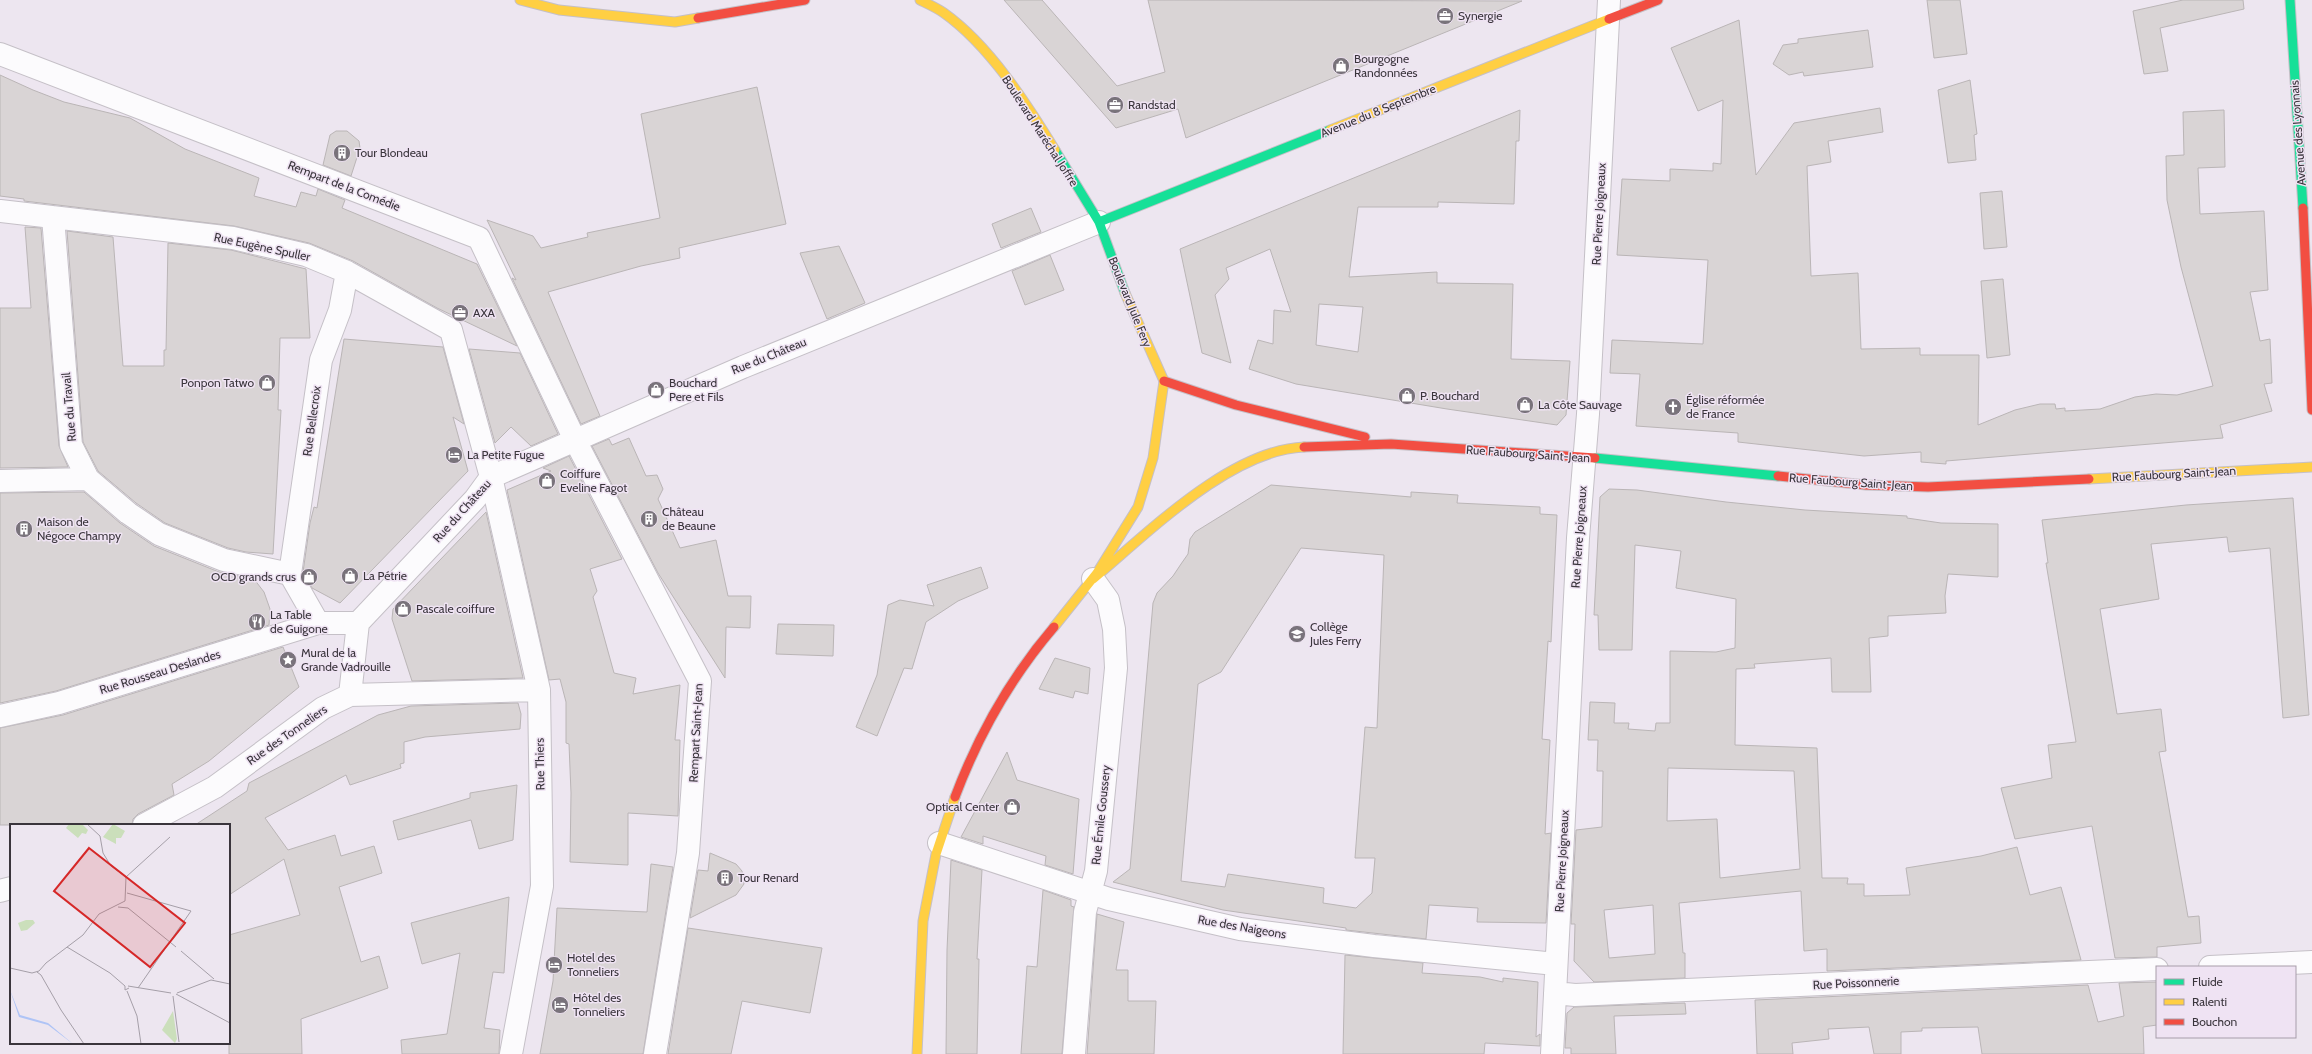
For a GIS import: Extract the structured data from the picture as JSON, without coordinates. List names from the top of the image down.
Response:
{
  "streets": {
    "main road": [
      "Avenue du 8 Septembre",
      "Boulevard Maréchal Joffre",
      "Avenue des Lyonnais",
      "Boulevard Jule Fery",
      "Rue Faubourg Saint-Jean"
    ],
    "street": [
      "Rempart de la Comédie",
      "Rue Pierre Joigneaux",
      "Rue Eugène Spuller",
      "Rue du Château",
      "Rue du Travail",
      "Rue Bellecroix",
      "Rue Rousseau Deslandes",
      "Rempart Saint-Jean",
      "Rue des Tonneliers",
      "Rue Thiers",
      "Rue Émile Goussery",
      "Rue des Naigeons",
      "Rue Poissonnerie"
    ]
  },
  "crossings": [
    ["Avenue du 8 Septembre", "Boulevard Maréchal Joffre"],
    ["Avenue du 8 Septembre", "Rue Pierre Joigneaux"],
    ["Avenue du 8 Septembre", "Boulevard Jule Fery"],
    ["Avenue du 8 Septembre", "Rue du Château"],
    ["Boulevard Maréchal Joffre", "Boulevard Jule Fery"],
    ["Boulevard Maréchal Joffre", "Rue du Château"],
    ["Rempart de la Comédie", "Rue du Château"],
    ["Rempart de la Comédie", "Rempart Saint-Jean"],
    ["Rue Pierre Joigneaux", "Rue Faubourg Saint-Jean"],
    ["Rue Pierre Joigneaux", "Rue des Naigeons"],
    ["Rue Pierre Joigneaux", "Rue Poissonnerie"],
    ["Rue Eugène Spuller", "Rue du Château"],
    ["Rue Eugène Spuller", "Rue du Travail"],
    ["Rue Eugène Spuller", "Rue Bellecroix"],
    ["Rue Eugène Spuller", "Rue Thiers"],
    ["Boulevard Jule Fery", "Rue du Château"],
    ["Rue du Château", "Rue Rousseau Deslandes"],
    ["Rue du Château", "Rempart Saint-Jean"],
    ["Rue du Château", "Rue Thiers"],
    ["Rue du Travail", "Rue Bellecroix"],
    ["Rue des Tonneliers", "Rue Thiers"],
    ["Rue Émile Goussery", "Rue des Naigeons"]
  ],
  "places": {
    "office": ["Synergie", "Randstad", "AXA"],
    "shop": [
      "Bourgogne Randonnées",
      "Ponpon Tatwo",
      "Bouchard Pere et Fils",
      "P. Bouchard",
      "La Côte Sauvage",
      "Coiffure Eveline Fagot",
      "La Pétrie",
      "OCD grands crus",
      "Pascale coiffure",
      "Optical Center"
    ],
    "building": [
      "Tour Blondeau",
      "Château de Beaune",
      "Maison de Négoce Champy",
      "Tour Renard"
    ],
    "church": ["Église réformée de France"],
    "hotel": ["La Petite Fugue", "Hotel des Tonneliers", "Hôtel des Tonneliers"],
    "restaurant": ["La Table de Guigone"],
    "school or university": ["Collège Jules Ferry"],
    "place": ["Mural de la Grande Vadrouille"]
  },
  "legend": ["Fluide", "Ralenti", "Bouchon"]
}
